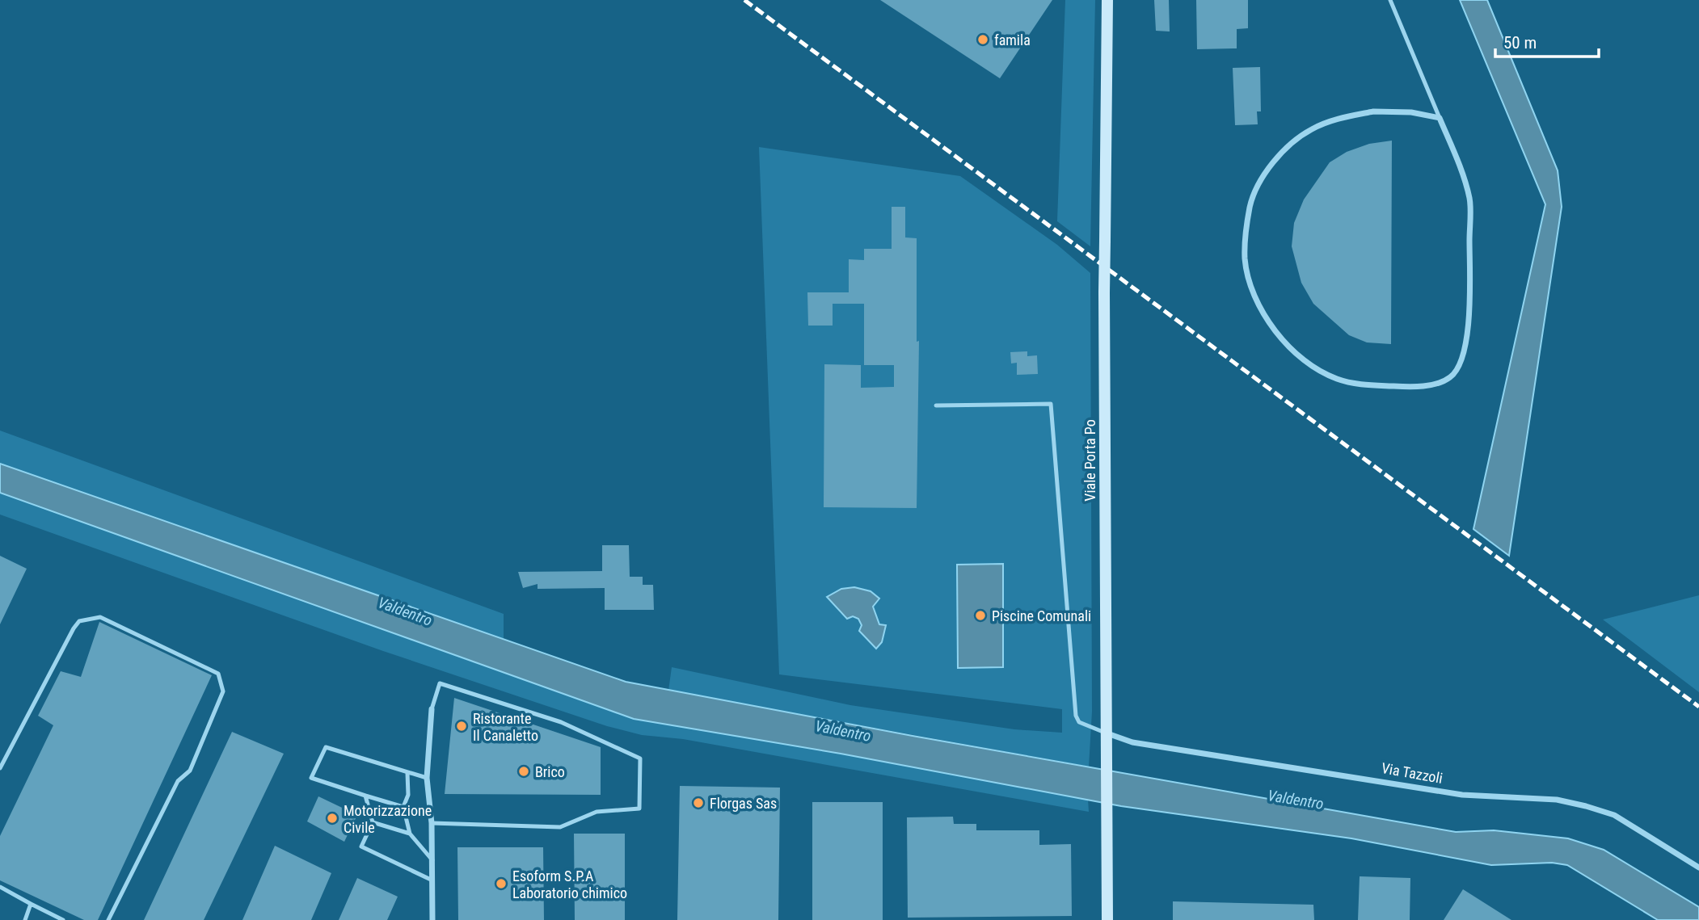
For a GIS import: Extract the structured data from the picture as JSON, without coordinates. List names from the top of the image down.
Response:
{
  "streets": {
    "main road": ["Viale Porta Po"],
    "street": ["Via Tazzoli"]
  },
  "crossings": [
    ["Viale Porta Po", "Via Tazzoli"]
  ],
  "water": ["Valdentro"],
  "places": [
    "famila",
    "Piscine Comunali",
    "Ristorante Il Canaletto",
    "Brico",
    "Florgas Sas",
    "Motorizzazione Civile",
    "Esoform S.P.A Laboratorio chimico"
  ],
  "scale_bar": "50 m"
}
